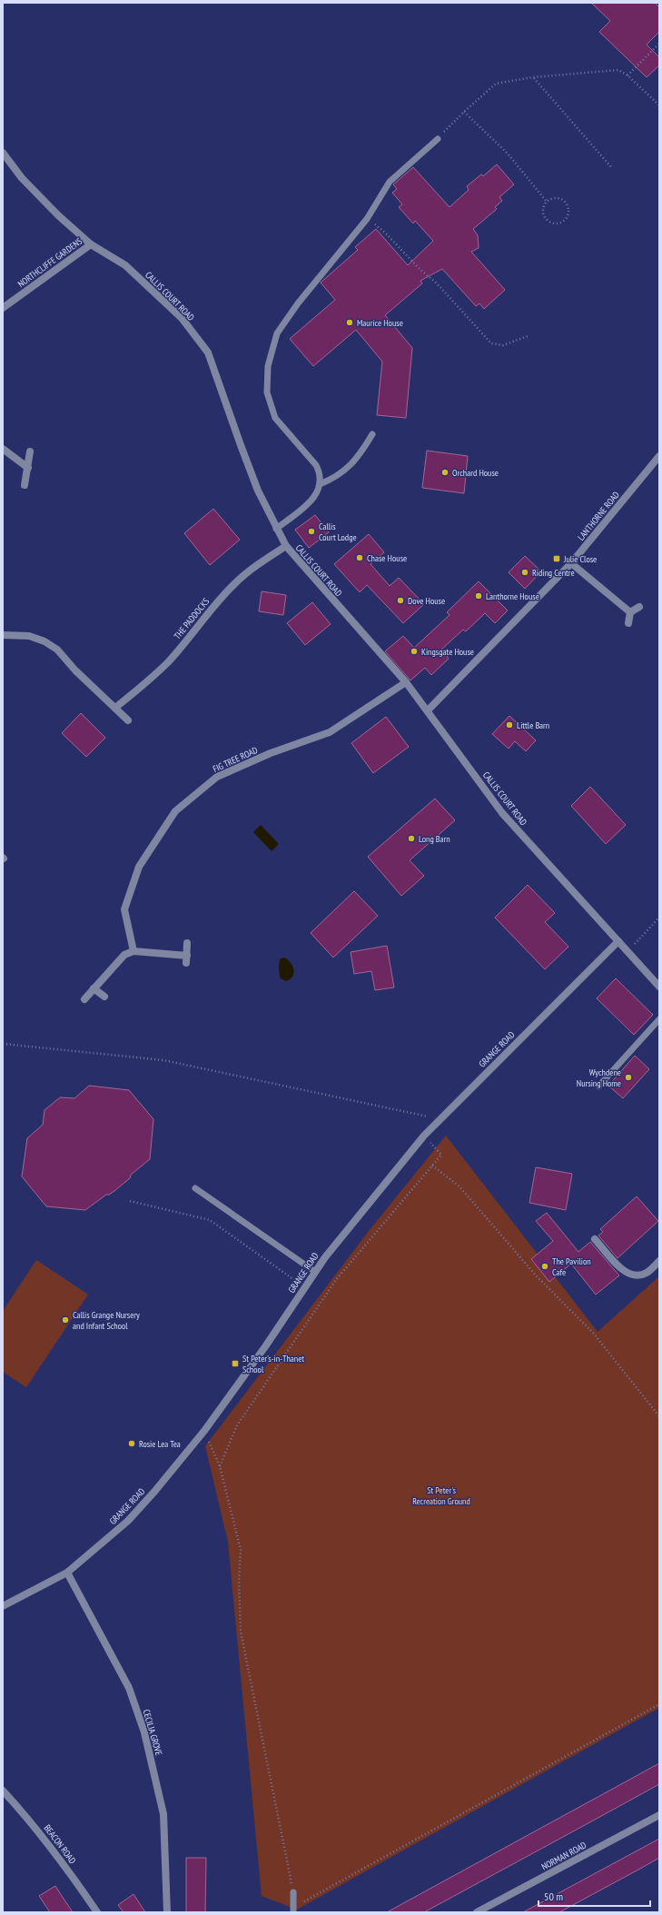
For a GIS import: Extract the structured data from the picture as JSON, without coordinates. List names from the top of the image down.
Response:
{
  "streets": {
    "street": [
      "NORTHCLIFFE GARDENS",
      "CALLIS COURT ROAD",
      "LANTHORNE ROAD",
      "THE PADDOCKS",
      "FIG TREE ROAD",
      "GRANGE ROAD",
      "CECILIA GROVE",
      "BEACON ROAD",
      "NORMAN ROAD"
    ]
  },
  "crossings": [
    ["NORTHCLIFFE GARDENS", "CALLIS COURT ROAD"],
    ["CALLIS COURT ROAD", "LANTHORNE ROAD"],
    ["CALLIS COURT ROAD", "THE PADDOCKS"],
    ["CALLIS COURT ROAD", "FIG TREE ROAD"],
    ["CALLIS COURT ROAD", "GRANGE ROAD"],
    ["GRANGE ROAD", "CECILIA GROVE"]
  ],
  "parks": ["St Peter's Recreation Ground"],
  "places": {
    "other": [
      "Maurice House",
      "Orchard House",
      "Callis Court Lodge",
      "Chase House",
      "Riding Centre",
      "Lanthorne House",
      "Dove House",
      "Kingsgate House",
      "Little Barn",
      "Long Barn",
      "Wychdene Nursing Home",
      "The Pavilion Cafe",
      "Callis Grange Nursery and Infant School",
      "Rosie Lea Tea"
    ],
    "transit": ["Julie Close", "St Peter's-in-Thanet School"]
  },
  "scale_bar": "50 m"
}
